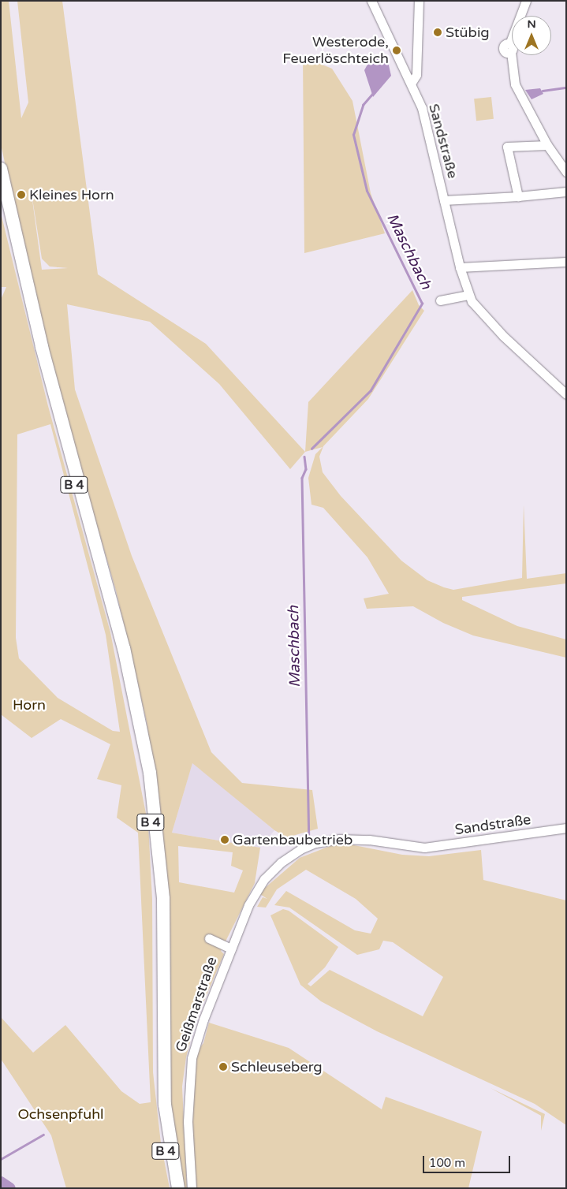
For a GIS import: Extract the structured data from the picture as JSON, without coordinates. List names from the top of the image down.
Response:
{
  "streets": {
    "highway": ["B 4"],
    "street": ["Sandstraße", "Geißmarstraße"]
  },
  "crossings": [
    ["Sandstraße", "Geißmarstraße"]
  ],
  "water": ["Maschbach"],
  "parks": ["Horn", "Ochsenpfuhl"],
  "places": [
    "Stübig",
    "Westerode, Feuerlöschteich",
    "Kleines Horn",
    "Gartenbaubetrieb",
    "Schleuseberg"
  ],
  "scale_bar": "100 m",
  "north": "top"
}
